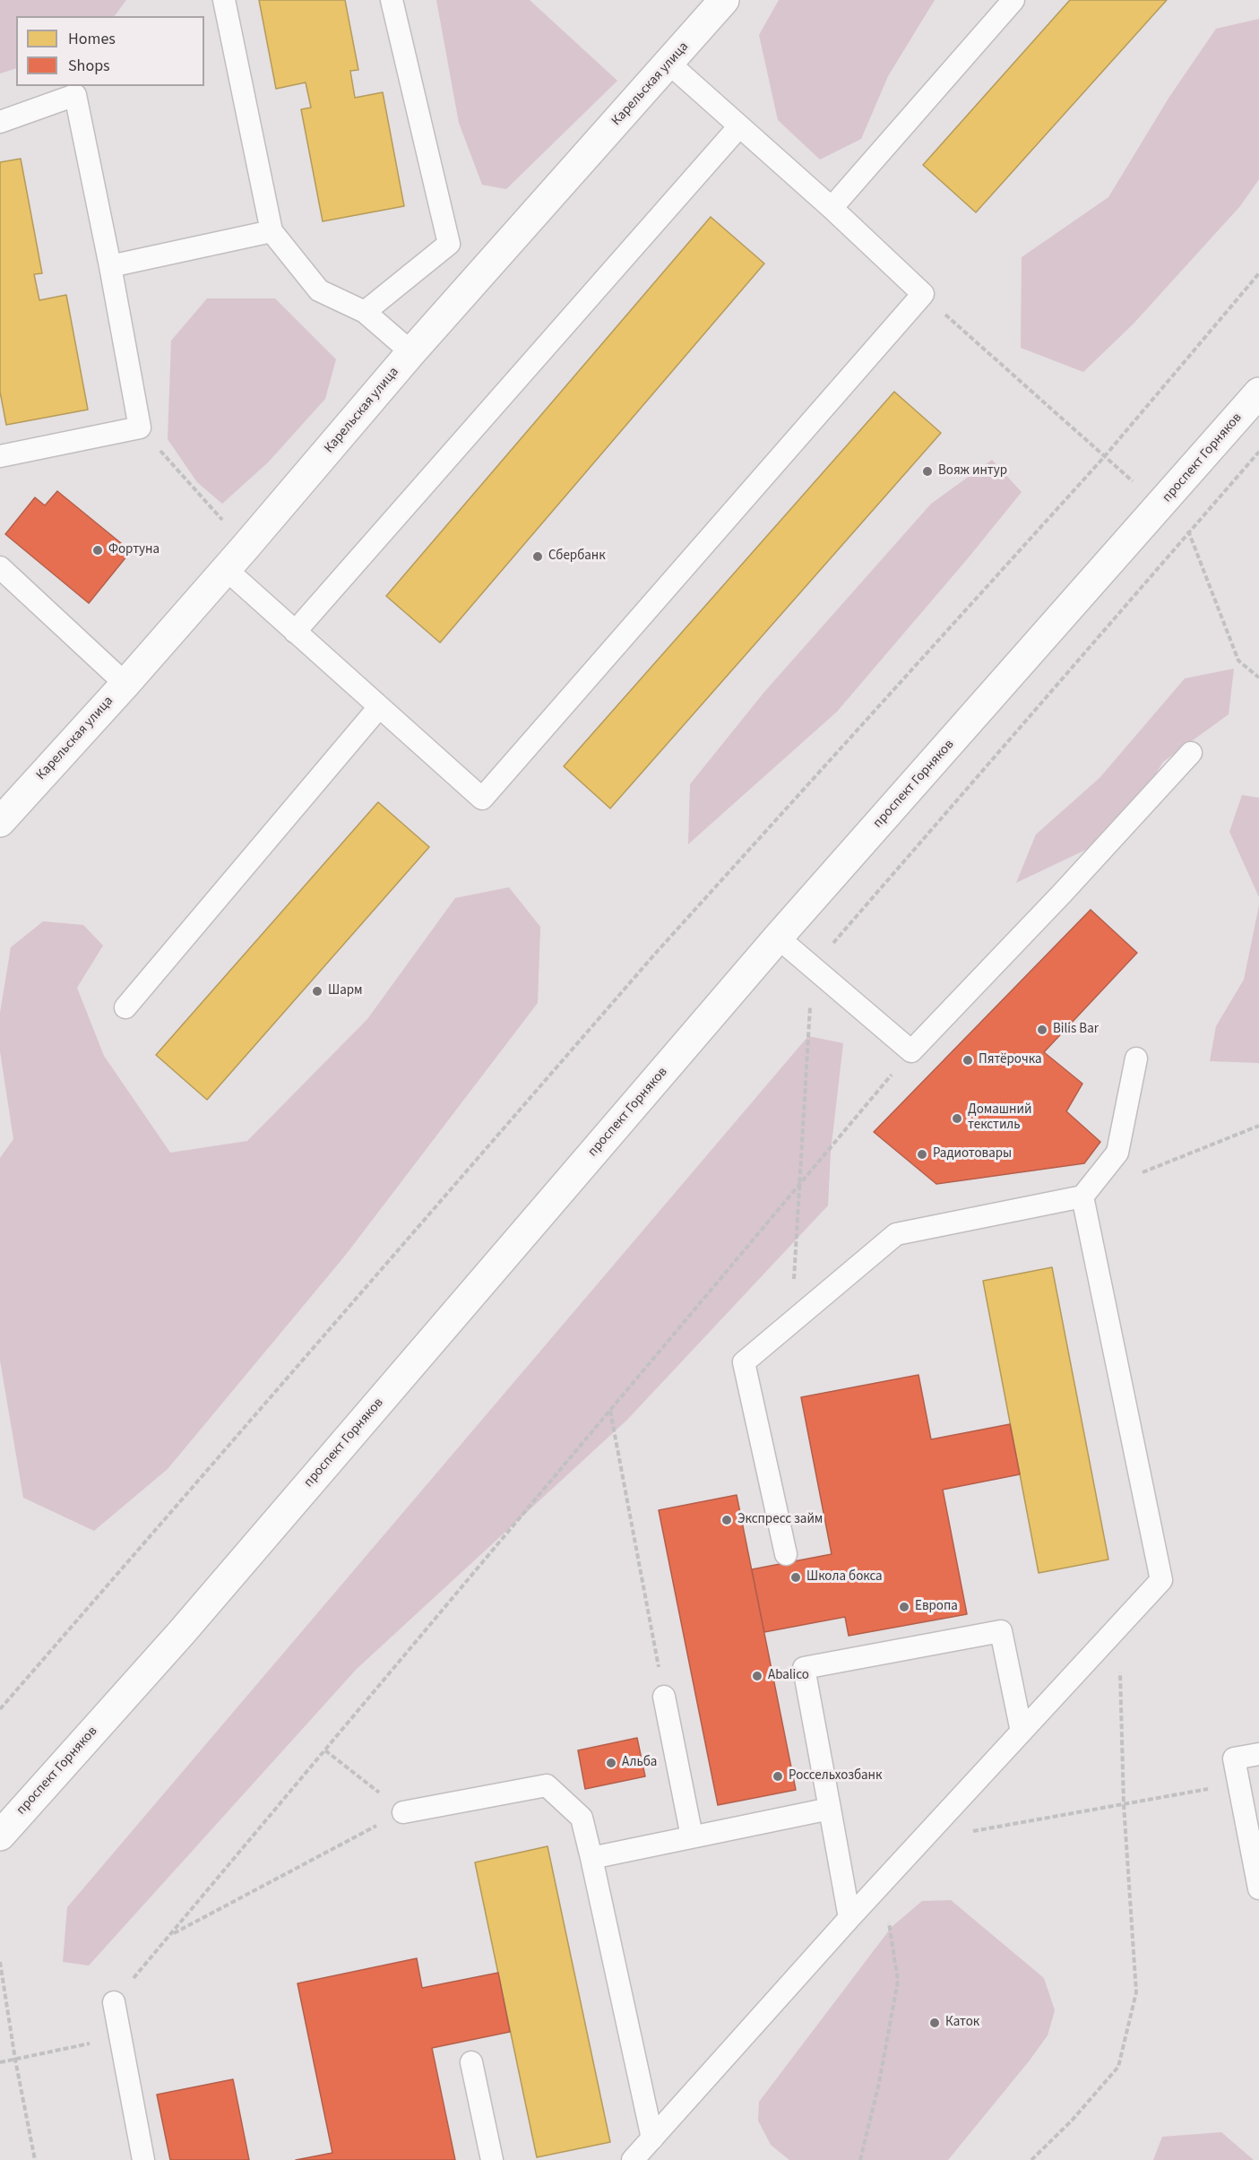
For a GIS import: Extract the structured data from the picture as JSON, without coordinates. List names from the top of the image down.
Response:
{
  "streets": {
    "main road": ["Карельская улица", "проспект Горняков"]
  },
  "places": [
    "Вояж интур",
    "Фортуна",
    "Сбербанк",
    "Шарм",
    "Bilis Bar",
    "Пятёрочка",
    "Домашний текстиль",
    "Радиотовары",
    "Экспресс займ",
    "Школа бокса",
    "Европа",
    "Abalico",
    "Альба",
    "Россельхозбанк",
    "Каток"
  ],
  "legend": ["Homes", "Shops"]
}
